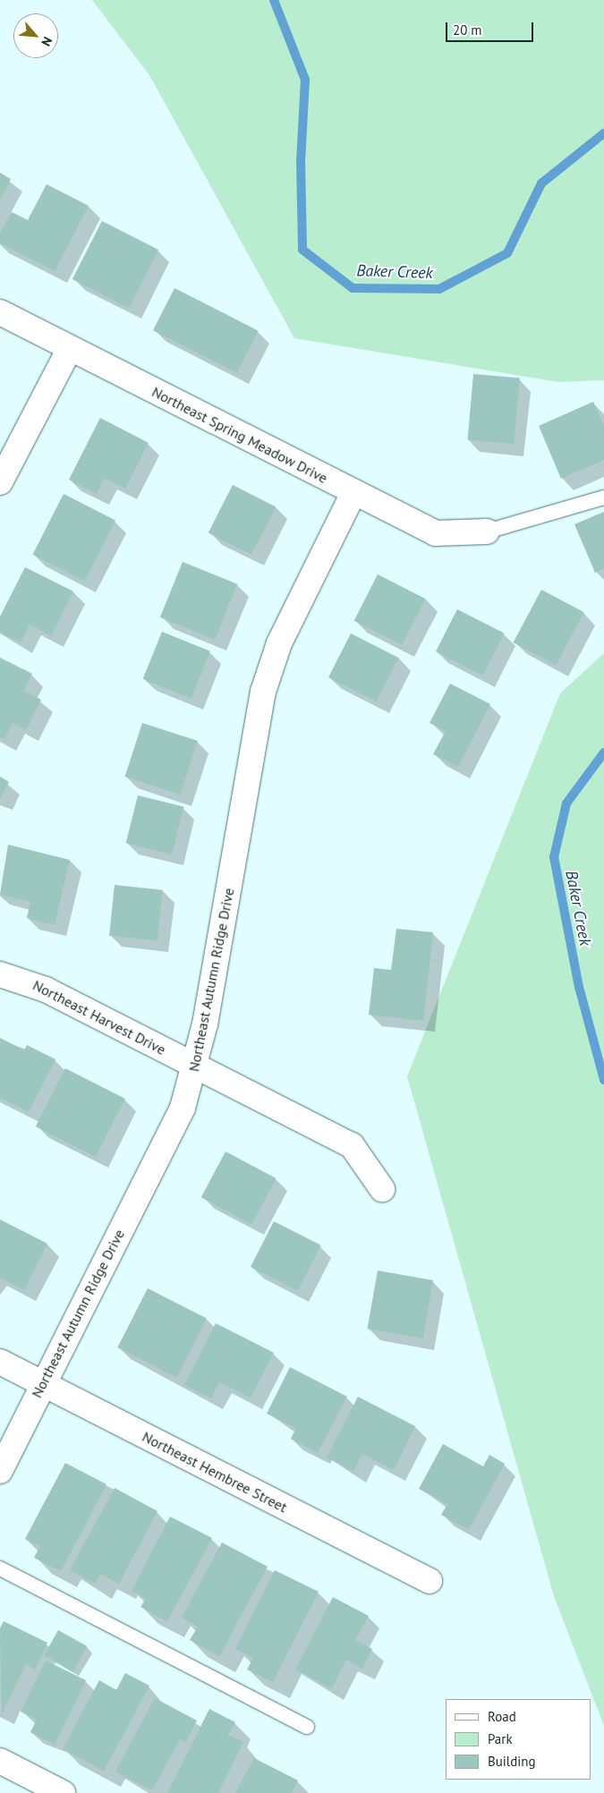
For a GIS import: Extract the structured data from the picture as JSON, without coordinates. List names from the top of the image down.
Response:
{
  "streets": {
    "street": [
      "Northeast Spring Meadow Drive",
      "Northeast Autumn Ridge Drive",
      "Northeast Harvest Drive",
      "Northeast Hembree Street"
    ]
  },
  "crossings": [
    ["Northeast Spring Meadow Drive", "Northeast Autumn Ridge Drive"],
    ["Northeast Autumn Ridge Drive", "Northeast Harvest Drive"],
    ["Northeast Autumn Ridge Drive", "Northeast Hembree Street"]
  ],
  "water": ["Baker Creek"],
  "legend": ["Road", "Park", "Building"],
  "scale_bar": "20 m",
  "north": "bottom right"
}
